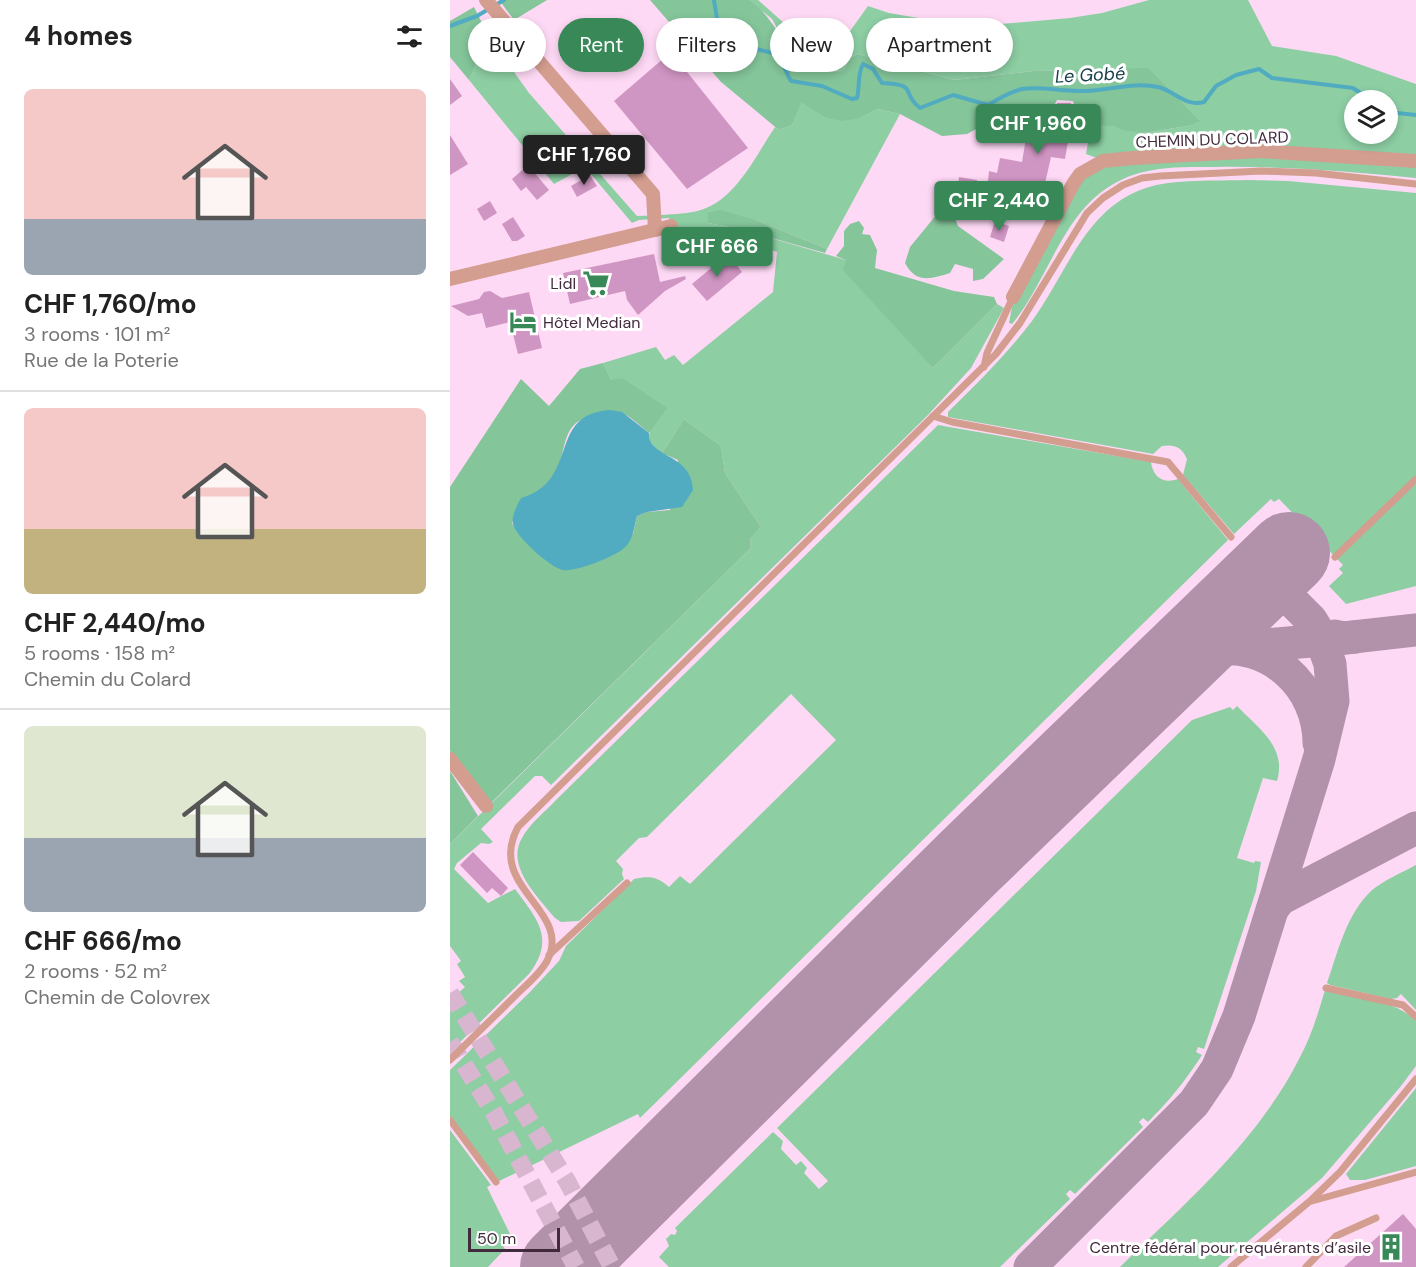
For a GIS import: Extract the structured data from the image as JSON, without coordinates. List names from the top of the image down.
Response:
{
  "streets": {
    "street": ["CHEMIN DU COLARD"]
  },
  "water": ["Le Gobé"],
  "places": {
    "supermarket": ["Lidl"],
    "hotel": ["Hôtel Median"],
    "building": ["Centre fédéral pour requérants d’asile"]
  },
  "scale_bar": "50 m",
  "page": {
    "heading": "4 homes",
    "chip": [
      "Buy",
      "Rent",
      "Filters",
      "New",
      "Apartment"
    ],
    "list": [
      {
        "name": "CHF 1,760/mo",
        "note": "3 rooms · 101 m² · Rue de la Poterie"
      },
      {
        "name": "CHF 2,440/mo",
        "note": "5 rooms · 158 m² · Chemin du Colard"
      },
      {
        "name": "CHF 666/mo",
        "note": "2 rooms · 52 m² · Chemin de Colovrex"
      }
    ],
    "price": [
      "CHF 1,960",
      "CHF 1,760",
      "CHF 2,440",
      "CHF 666"
    ],
    "scale": "50 m"
  }
}
